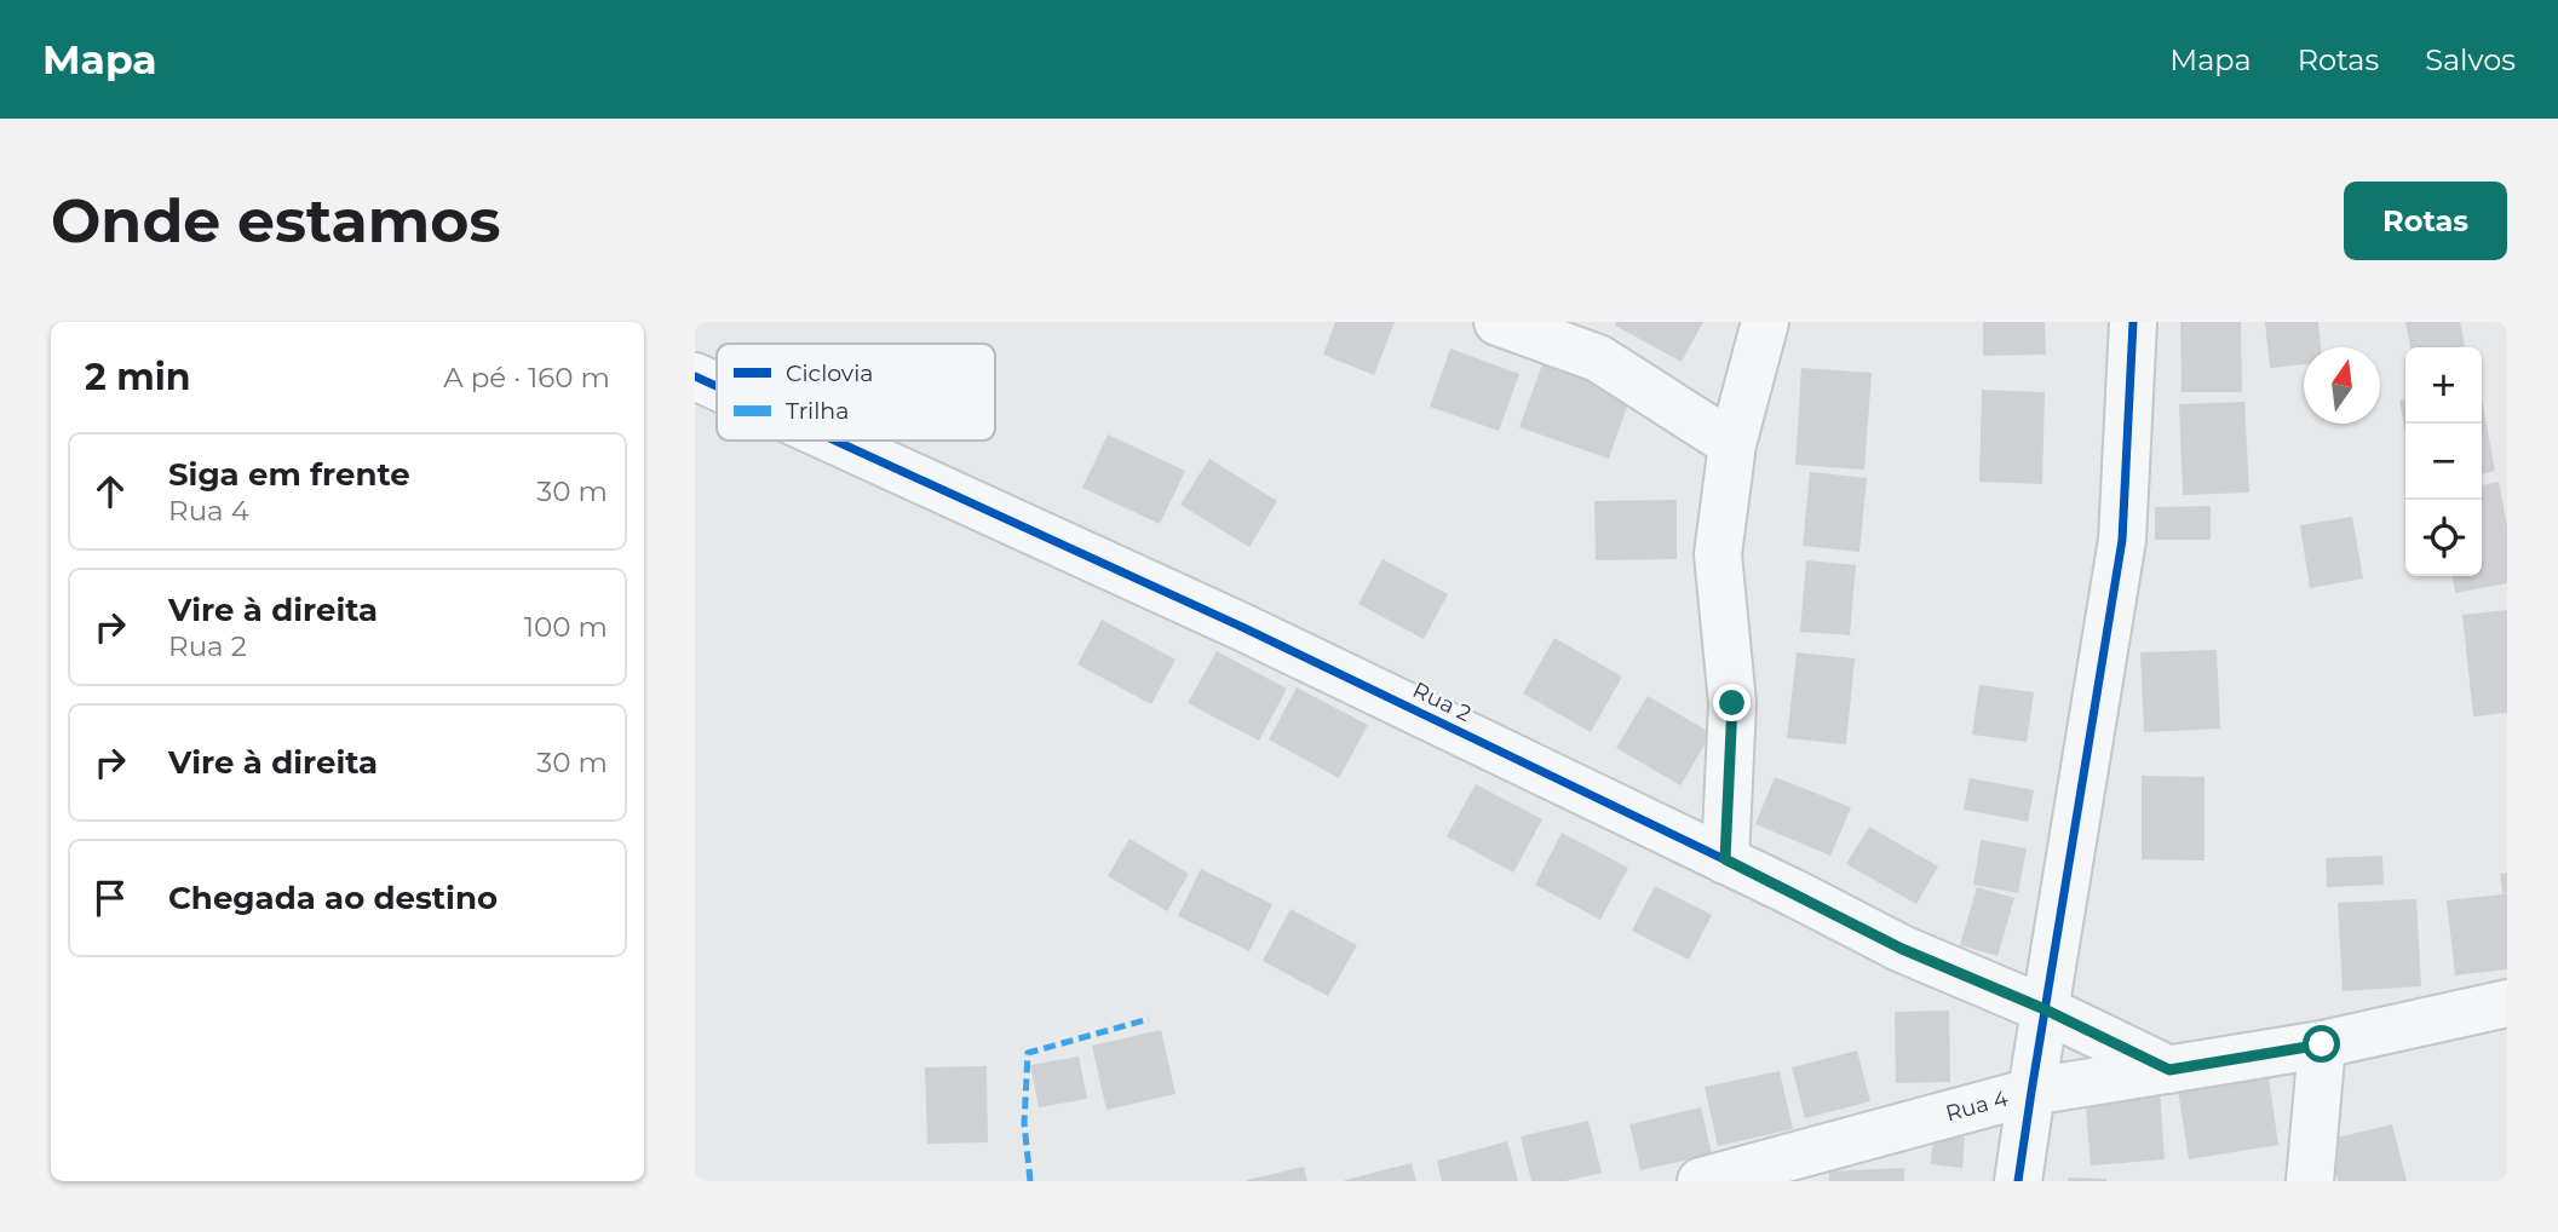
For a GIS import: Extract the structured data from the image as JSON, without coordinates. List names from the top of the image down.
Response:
{
  "streets": {
    "street": ["Rua 2", "Rua 4"]
  },
  "crossings": [
    ["Rua 2", "Rua 4"]
  ],
  "legend": ["Ciclovia", "Trilha"],
  "north": "top",
  "page": {
    "header": "Mapa",
    "nav": ["Mapa", "Rotas", "Salvos"],
    "buttons": "Rotas",
    "title": "Onde estamos",
    "heading": ["2 min", "A pé · 160 m"],
    "map_buttons": ["+", "−"],
    "list": [
      ["Siga em frente", "Rua 4", "30 m"],
      ["Vire à direita", "Rua 2", "100 m"],
      ["Vire à direita", "30 m"],
      "Chegada ao destino"
    ]
  }
}
